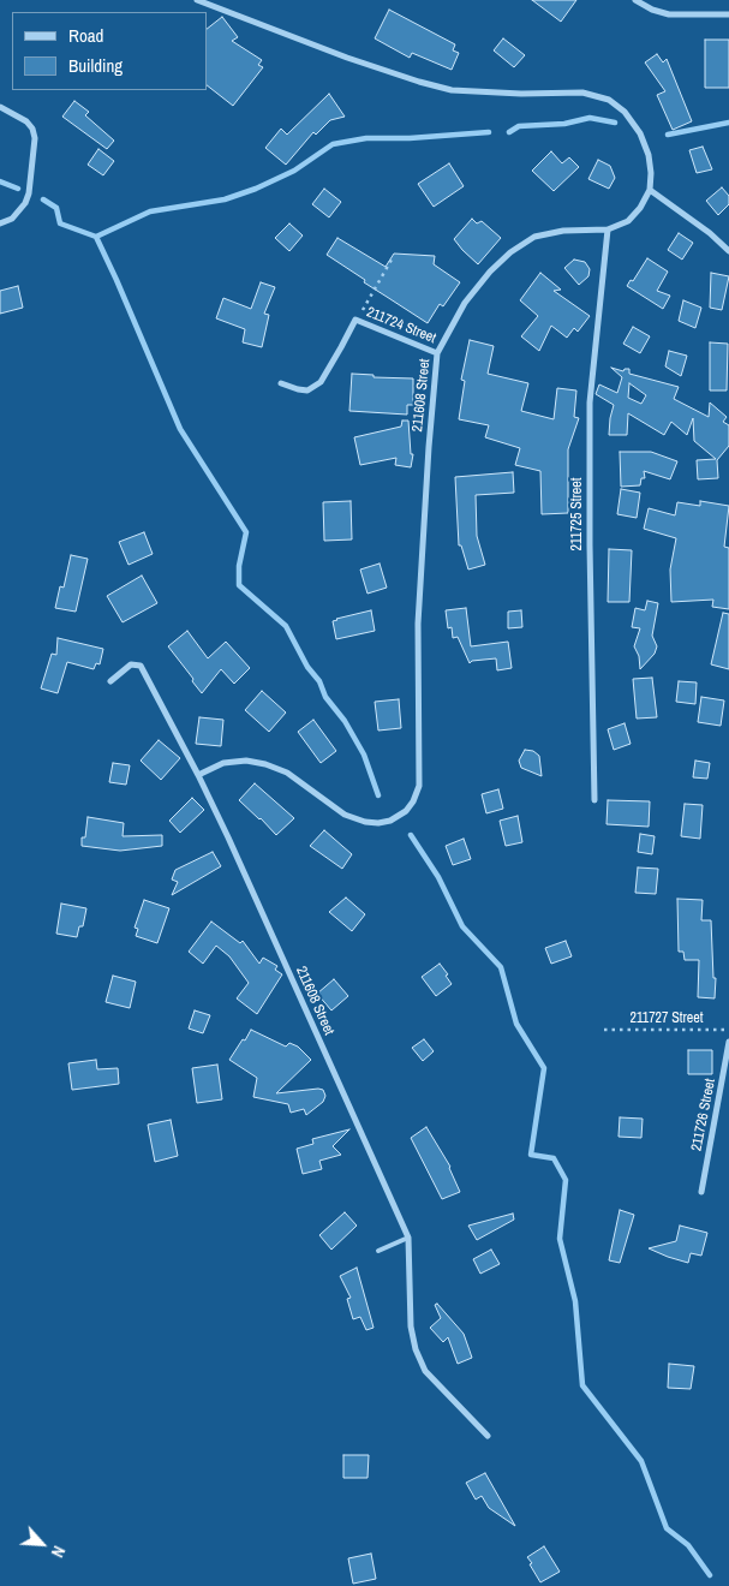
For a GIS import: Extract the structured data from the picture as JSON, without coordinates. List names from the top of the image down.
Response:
{
  "streets": {
    "street": [
      "211724 Street",
      "211608 Street",
      "211725 Street",
      "211726 Street"
    ],
    "path": ["211727 Street"]
  },
  "crossings": [
    ["211724 Street", "211608 Street"],
    ["211608 Street", "211725 Street"]
  ],
  "legend": ["Road", "Building"],
  "north": "bottom right"
}
